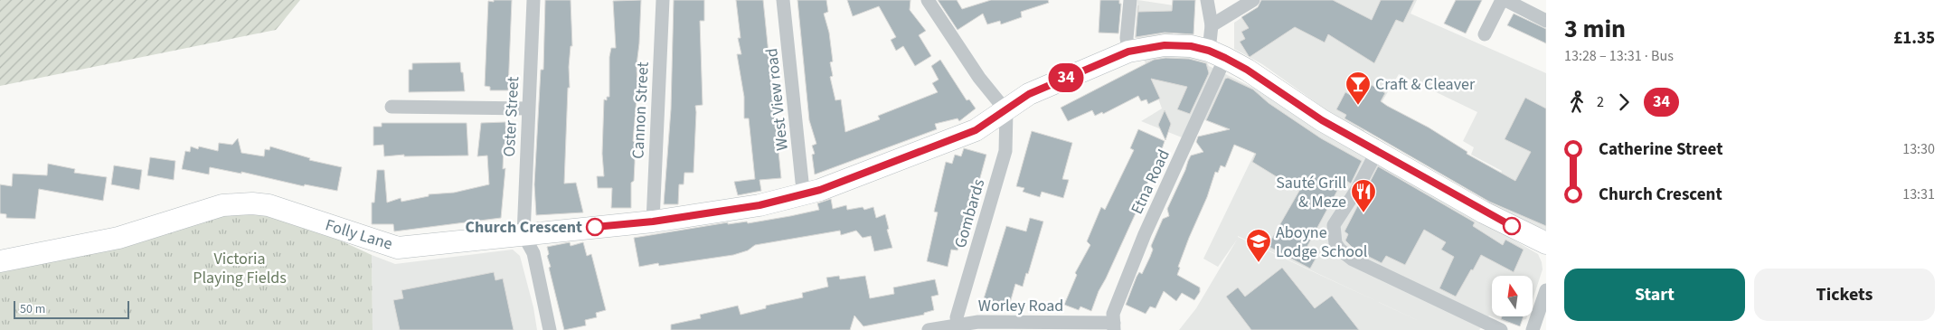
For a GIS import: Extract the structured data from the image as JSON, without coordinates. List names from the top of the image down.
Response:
{
  "streets": {
    "main road": ["Folly Lane"],
    "street": [
      "West View road",
      "Cannon Street",
      "Oster Street",
      "Etna Road",
      "Gombards",
      "Worley Road"
    ]
  },
  "crossings": [
    ["West View road", "Folly Lane"],
    ["Cannon Street", "Folly Lane"],
    ["Oster Street", "Folly Lane"],
    ["Etna Road", "Folly Lane"],
    ["Etna Road", "Worley Road"],
    ["Gombards", "Folly Lane"],
    ["Gombards", "Worley Road"]
  ],
  "parks": ["Victoria Playing Fields"],
  "places": {
    "bar": ["Craft & Cleaver"],
    "restaurant": ["Sauté Grill & Meze"],
    "other": ["Church Crescent"],
    "school or university": ["Aboyne Lodge School"]
  },
  "lines": ["bus line 34"],
  "scale_bar": "50 m",
  "north": "top",
  "page": {
    "on_map": "34",
    "heading": ["3 min", "13:28 – 13:31 · Bus", "£1.35"],
    "legs": ["2", "34"],
    "list": [
      {
        "name": "Catherine Street",
        "value": "13:30"
      },
      {
        "name": "Church Crescent",
        "value": "13:31"
      }
    ],
    "buttons": ["Start", "Tickets"],
    "scale": "50 m"
  }
}
